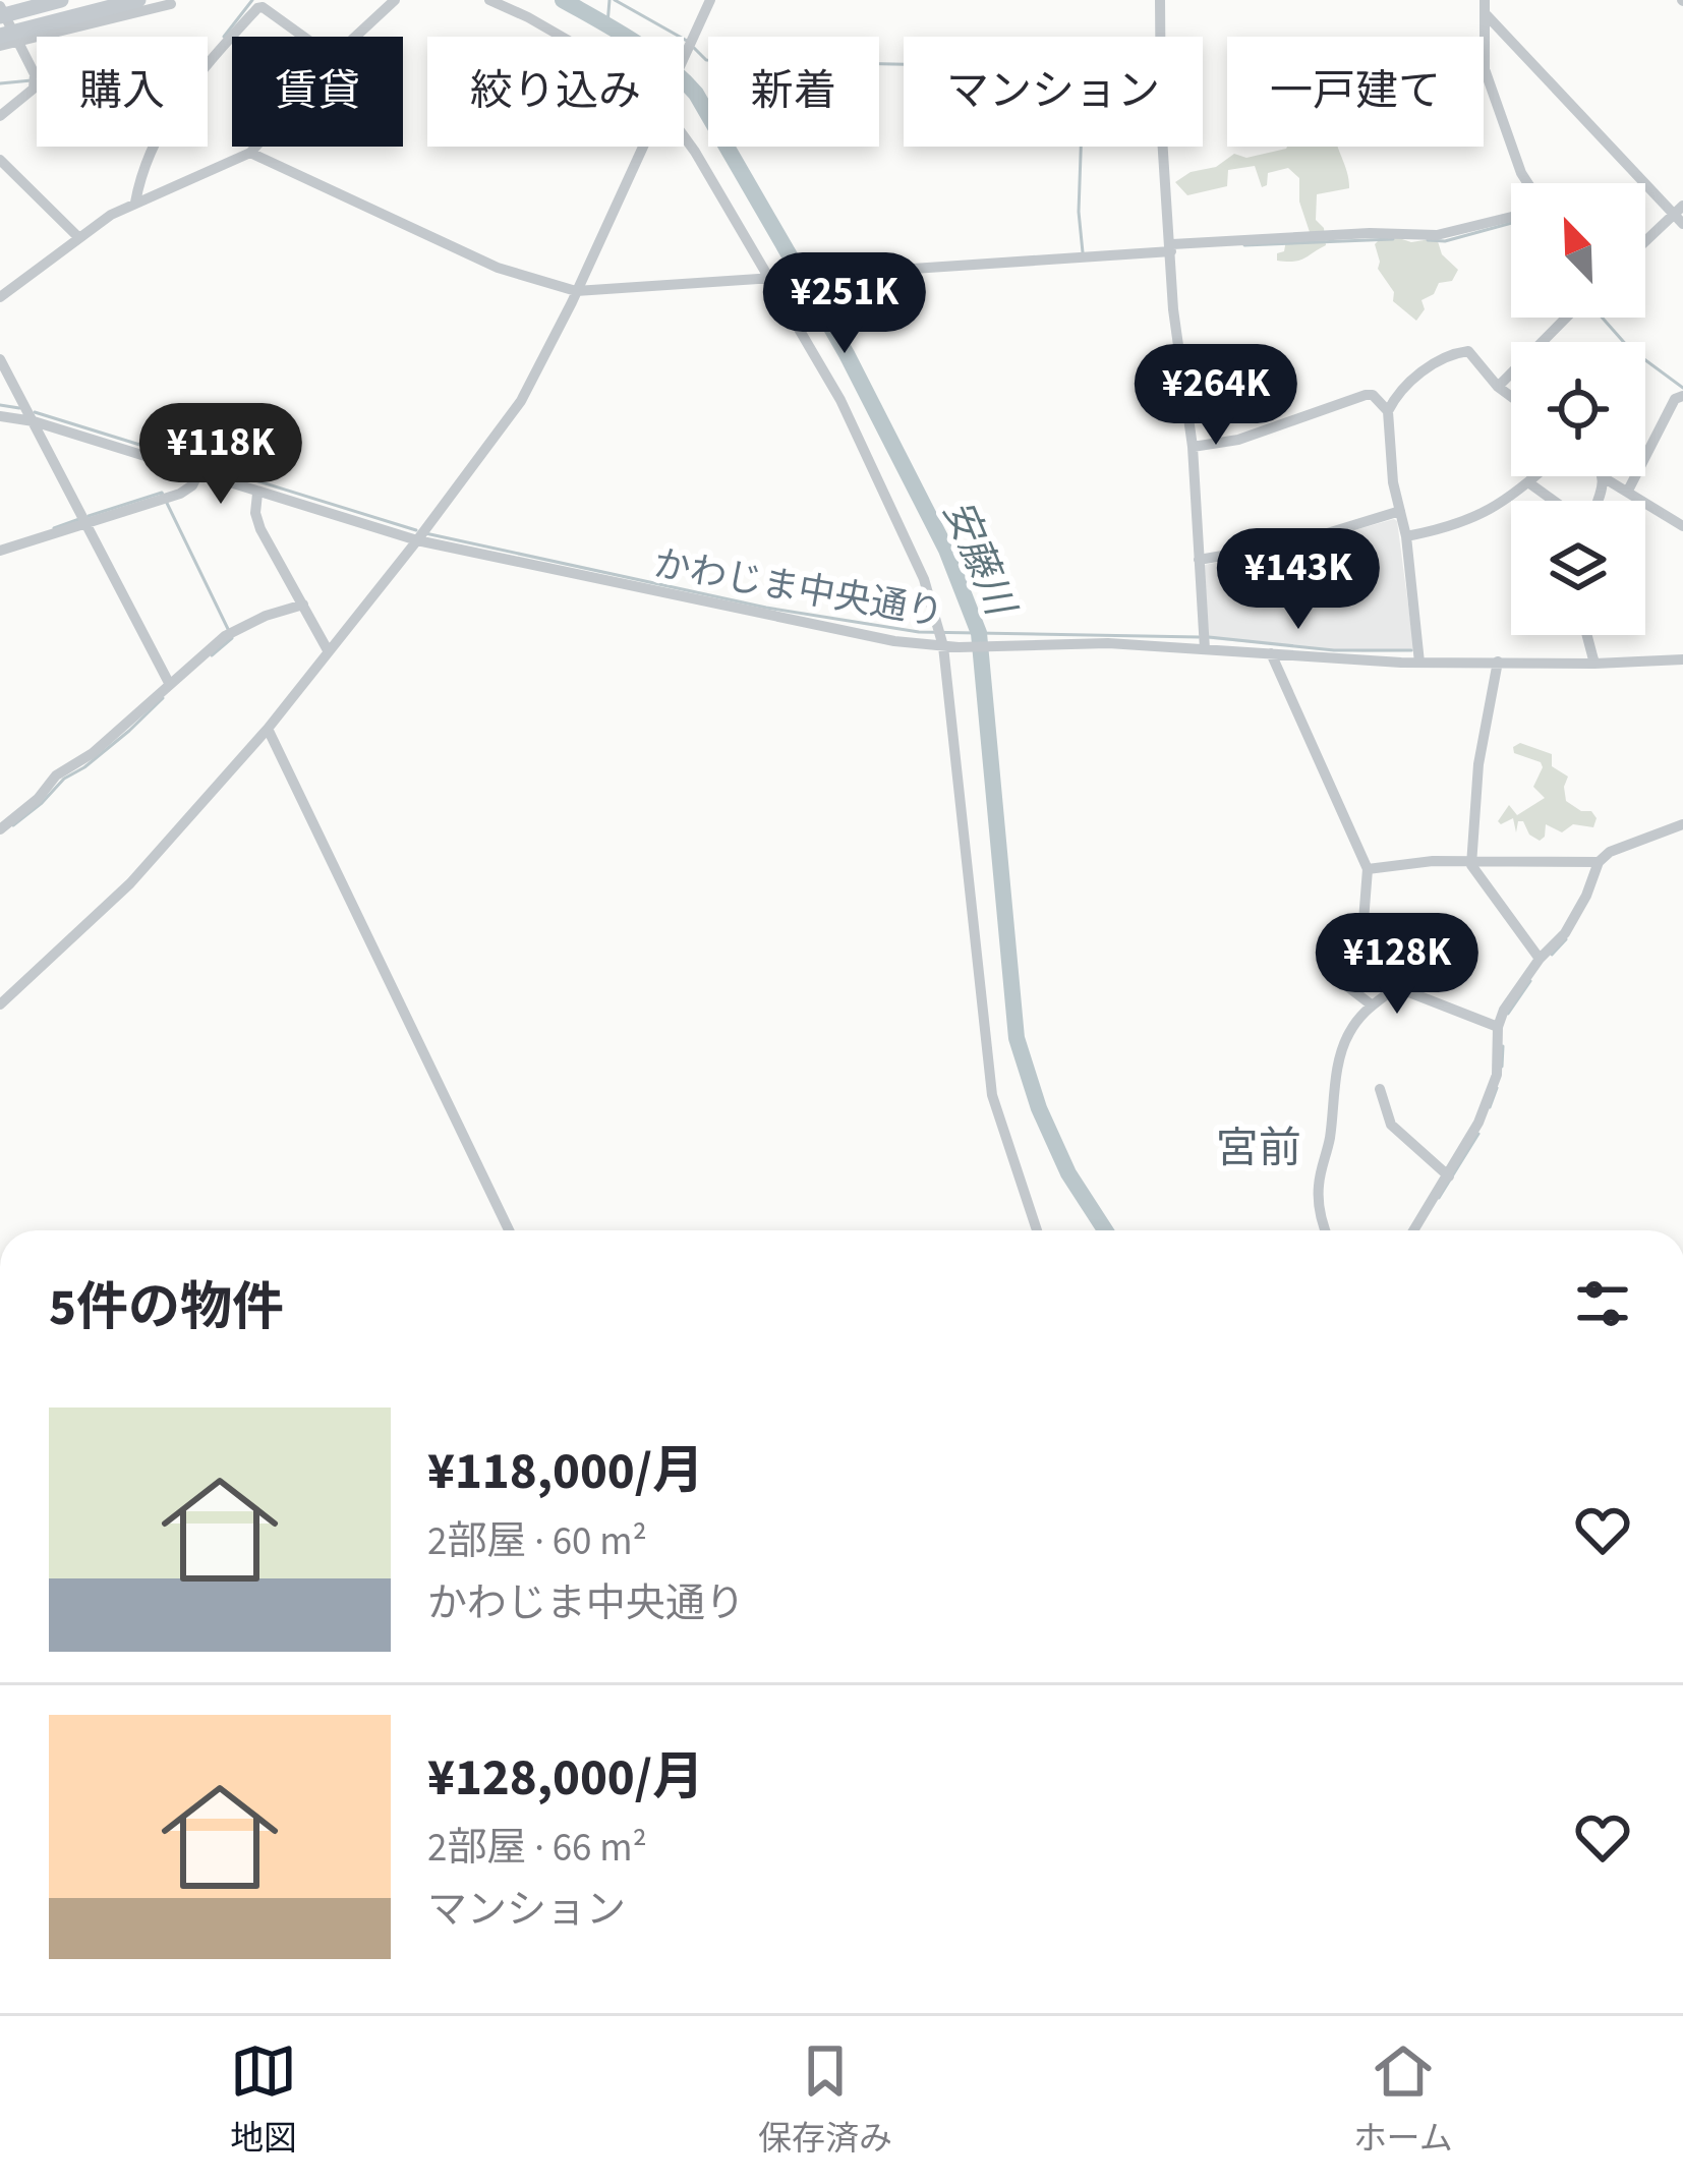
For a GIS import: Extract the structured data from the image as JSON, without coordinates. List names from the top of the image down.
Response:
{
  "streets": {
    "street": ["かわじま中央通り"]
  },
  "districts": ["宮前"],
  "water": ["安藤川"],
  "north": "top left",
  "page": {
    "chip": [
      "購入",
      "賃貸",
      "絞り込み",
      "新着",
      "マンション",
      "一戸建て"
    ],
    "price": [
      "¥251K",
      "¥264K",
      "¥118K",
      "¥143K",
      "¥128K"
    ],
    "heading": "5件の物件",
    "list": [
      {
        "name": "¥118,000/月",
        "note": "2部屋 · 60 m² · かわじま中央通り"
      },
      {
        "name": "¥128,000/月",
        "note": "2部屋 · 66 m² · マンション"
      }
    ],
    "tabs": ["地図", "保存済み", "ホーム"]
  }
}
